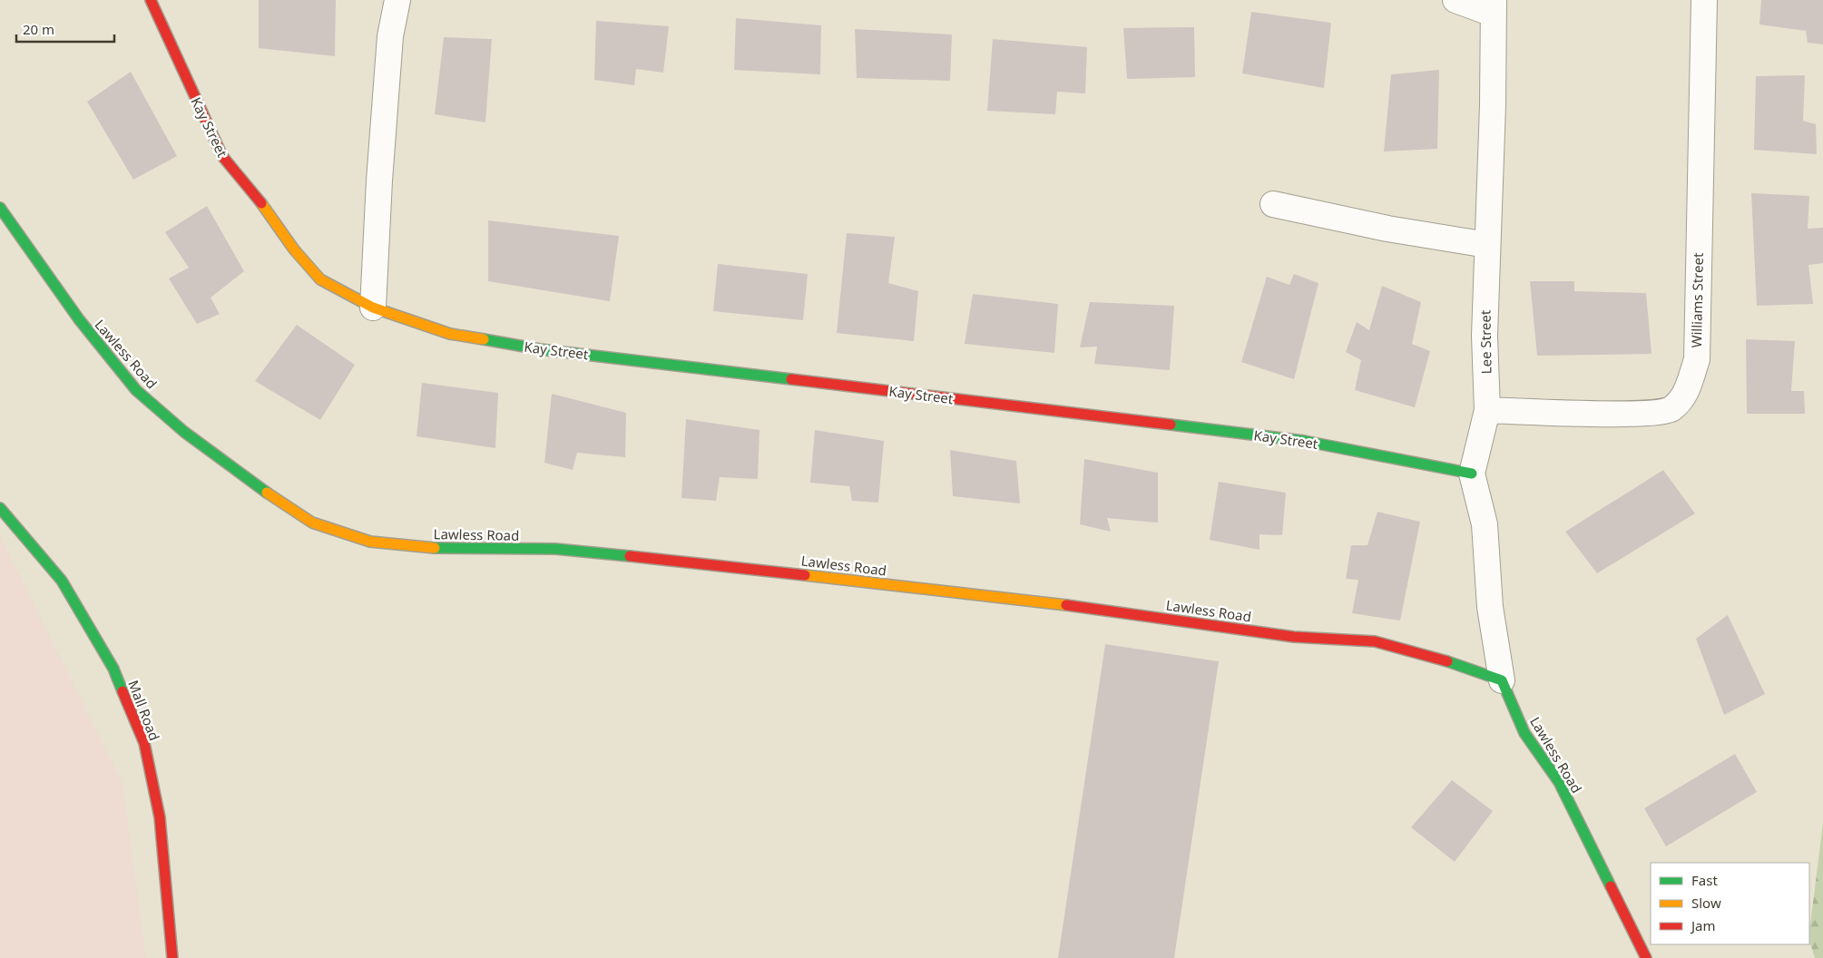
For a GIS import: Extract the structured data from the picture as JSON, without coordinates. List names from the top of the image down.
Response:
{
  "streets": {
    "street": [
      "Kay Street",
      "Williams Street",
      "Lee Street",
      "Lawless Road",
      "Mall Road"
    ]
  },
  "crossings": [
    ["Kay Street", "Lee Street"],
    ["Williams Street", "Lee Street"],
    ["Lee Street", "Lawless Road"]
  ],
  "legend": ["Fast", "Slow", "Jam"],
  "scale_bar": "20 m"
}
